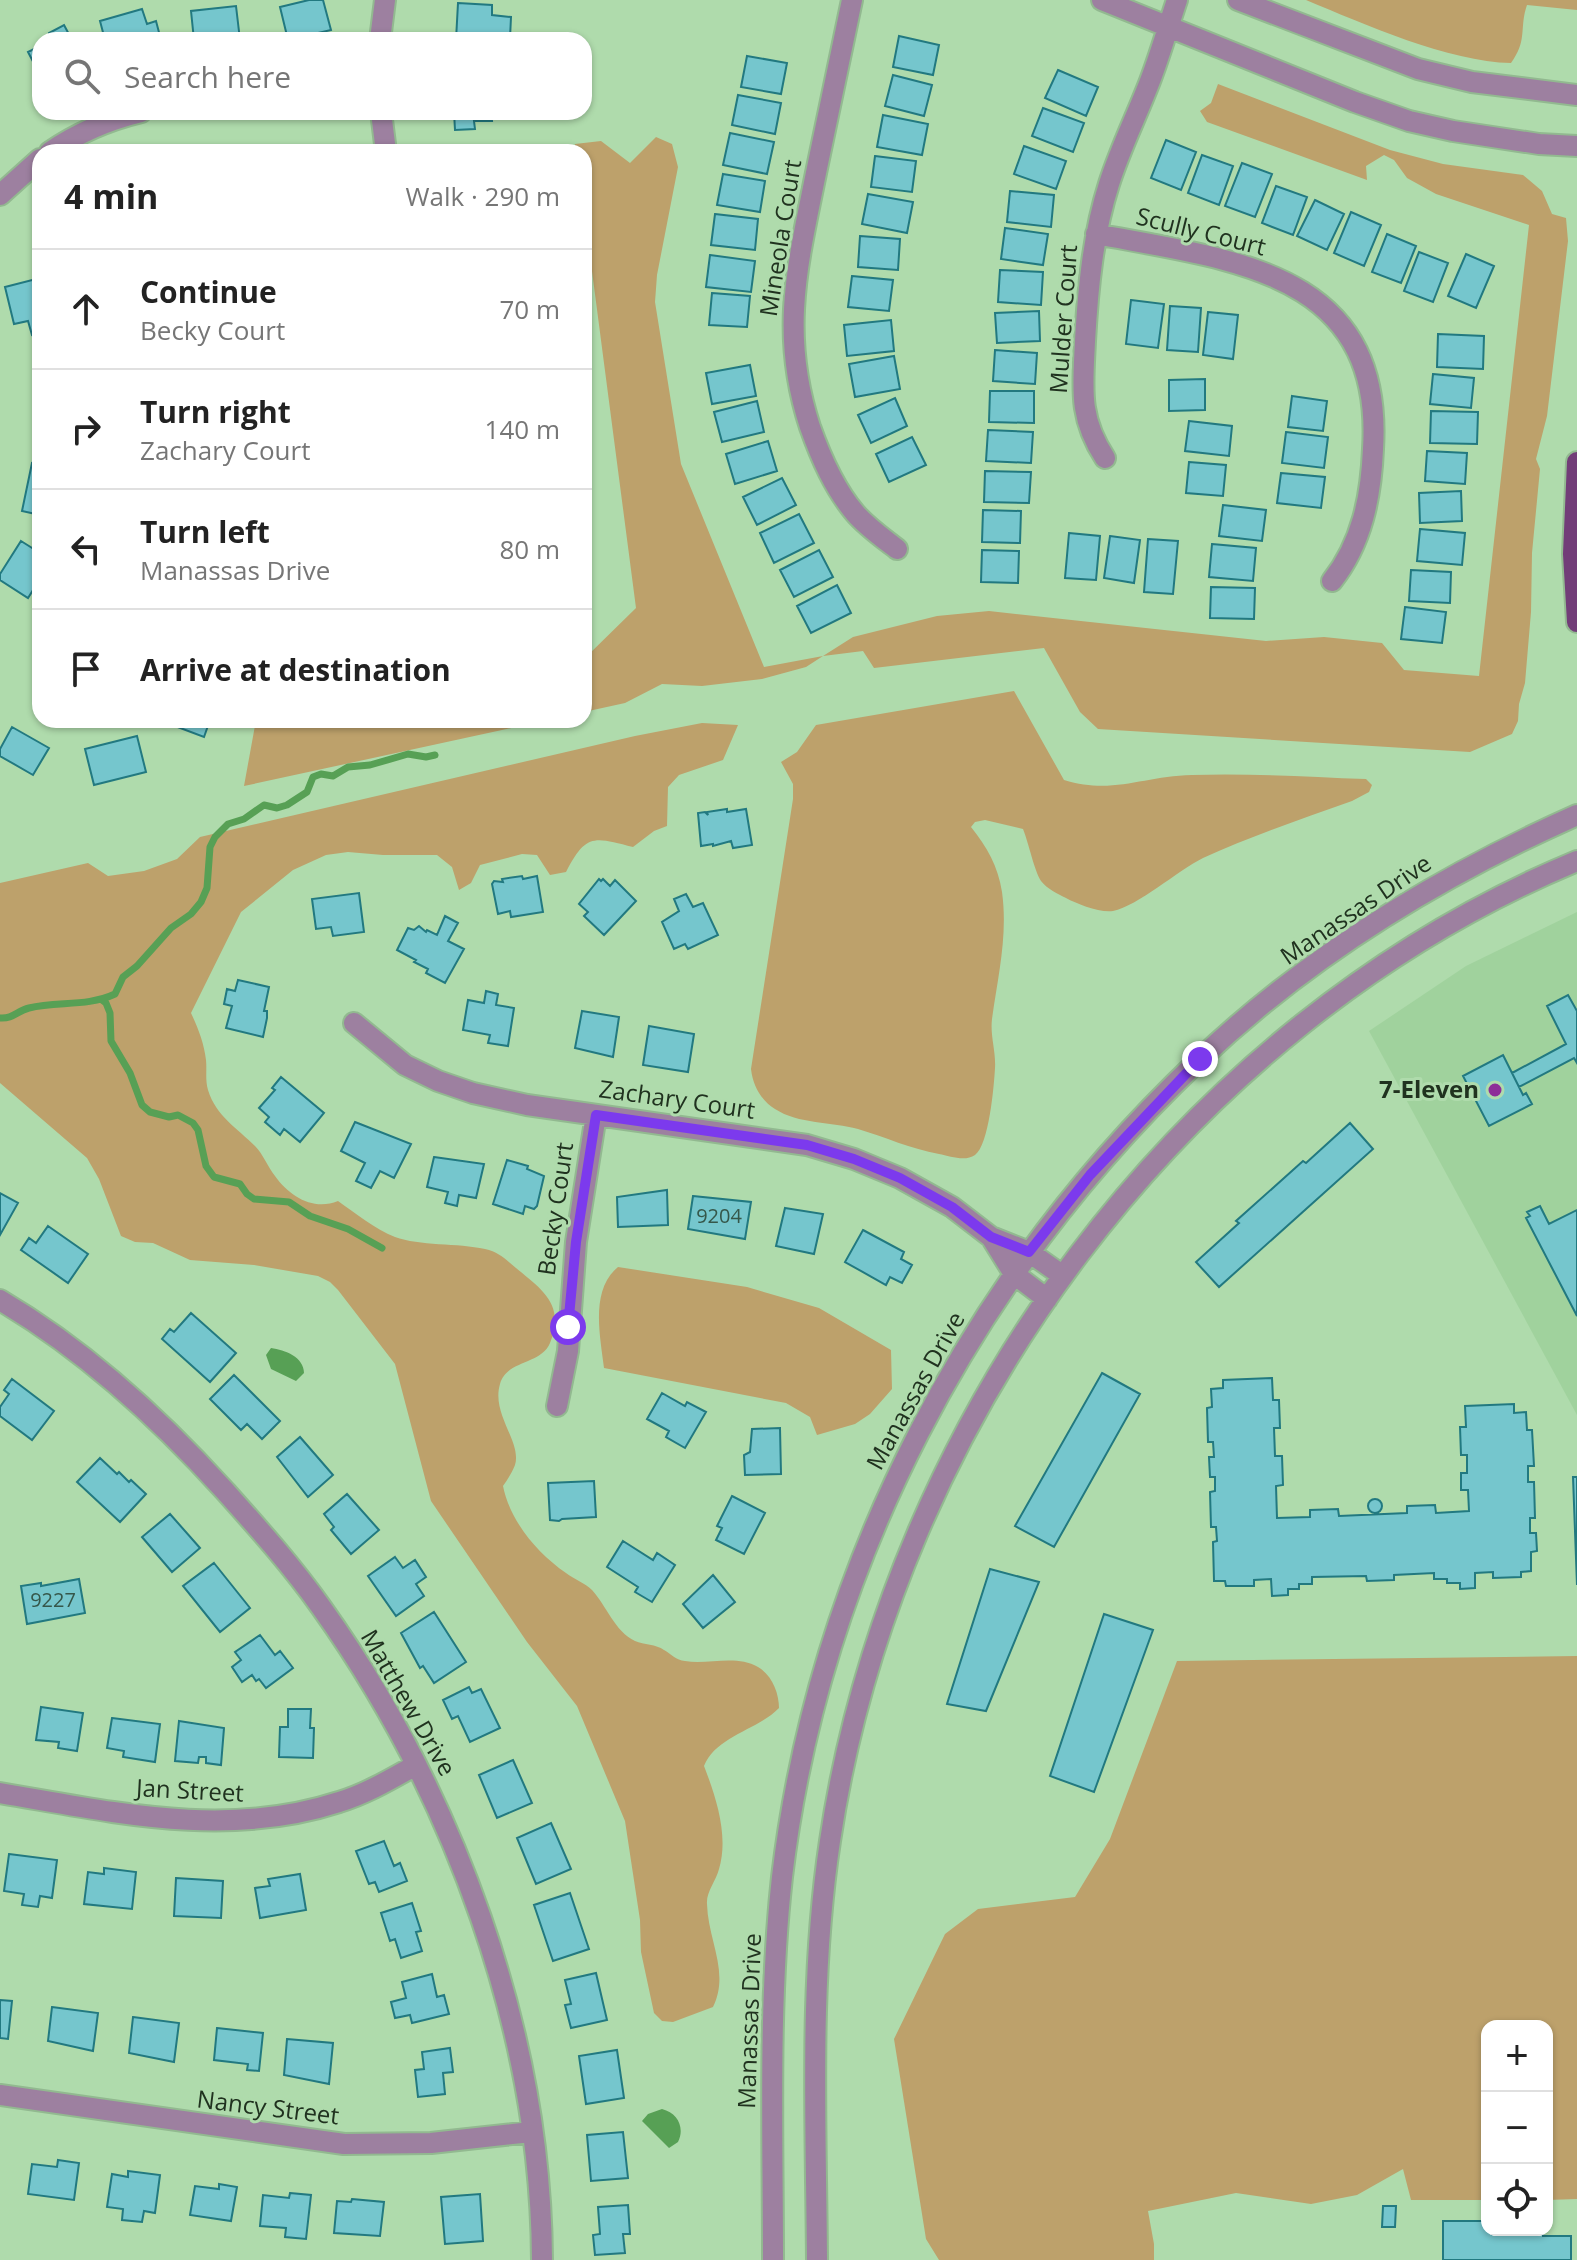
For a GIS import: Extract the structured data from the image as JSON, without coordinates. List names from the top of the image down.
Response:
{
  "streets": {
    "street": [
      "Scully Court",
      "Mineola Court",
      "Mulder Court",
      "Manassas Drive",
      "Zachary Court",
      "Becky Court",
      "Matthew Drive",
      "Jan Street",
      "Nancy Street"
    ]
  },
  "crossings": [
    ["Scully Court", "Mulder Court"],
    ["Manassas Drive", "Zachary Court"],
    ["Zachary Court", "Becky Court"],
    ["Matthew Drive", "Jan Street"],
    ["Matthew Drive", "Nancy Street"]
  ],
  "places": ["7-Eleven"],
  "house_numbers": ["9204", "9227"],
  "page": {
    "search": "Search here",
    "heading": ["4 min", "Walk · 290 m"],
    "list": [
      ["Continue", "Becky Court", "70 m"],
      ["Turn right", "Zachary Court", "140 m"],
      ["Turn left", "Manassas Drive", "80 m"],
      "Arrive at destination"
    ],
    "map_buttons": ["+", "−"]
  }
}
